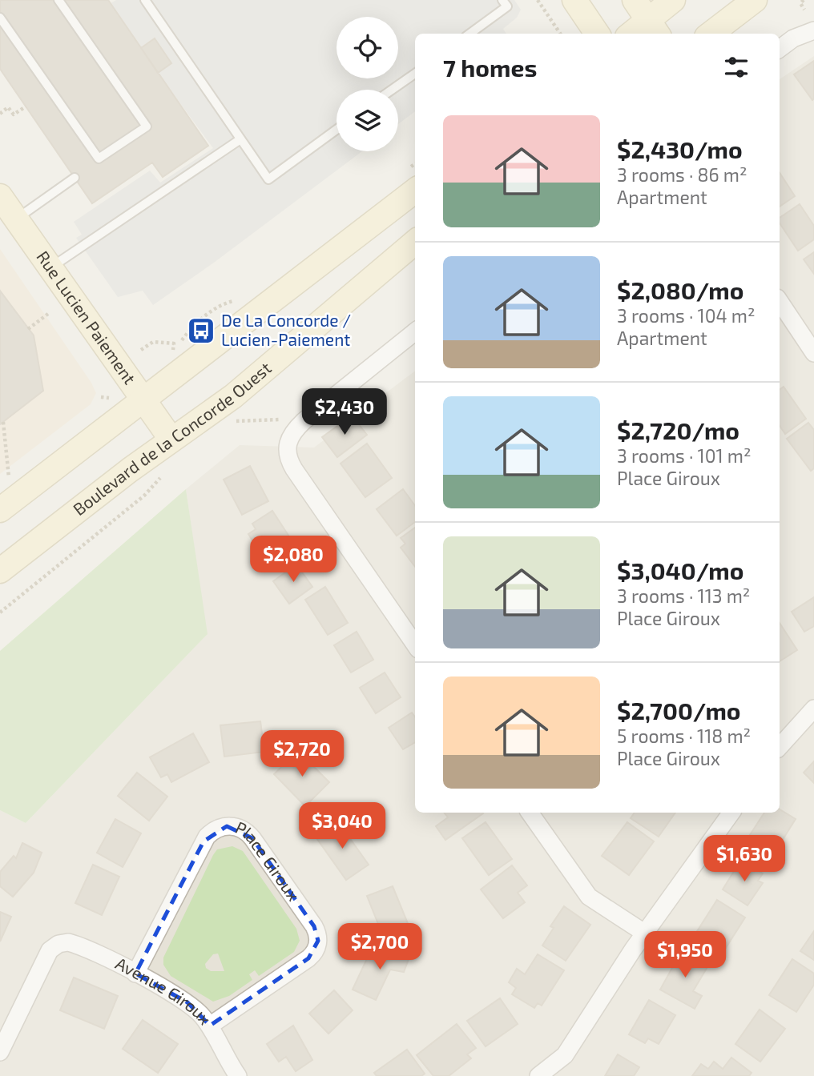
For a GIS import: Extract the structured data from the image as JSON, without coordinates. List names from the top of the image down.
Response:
{
  "streets": {
    "street": [
      "Rue Lucien Paiement",
      "Boulevard de la Concorde Ouest",
      "Place Giroux",
      "Avenue Giroux"
    ]
  },
  "crossings": [
    ["Rue Lucien Paiement", "Boulevard de la Concorde Ouest"],
    ["Place Giroux", "Avenue Giroux"]
  ],
  "places": {
    "bus stop": ["De La Concorde / Lucien-Paiement"]
  },
  "page": {
    "heading": "7 homes",
    "list": [
      {
        "name": "$2,430/mo",
        "note": "3 rooms · 86 m² · Apartment"
      },
      {
        "name": "$2,080/mo",
        "note": "3 rooms · 104 m² · Apartment"
      },
      {
        "name": "$2,720/mo",
        "note": "3 rooms · 101 m² · Place Giroux"
      },
      {
        "name": "$3,040/mo",
        "note": "3 rooms · 113 m² · Place Giroux"
      },
      {
        "name": "$2,700/mo",
        "note": "5 rooms · 118 m² · Place Giroux"
      }
    ],
    "price": [
      "$2,430",
      "$2,080",
      "$2,720",
      "$3,040",
      "$1,630",
      "$2,700",
      "$1,950"
    ]
  }
}
